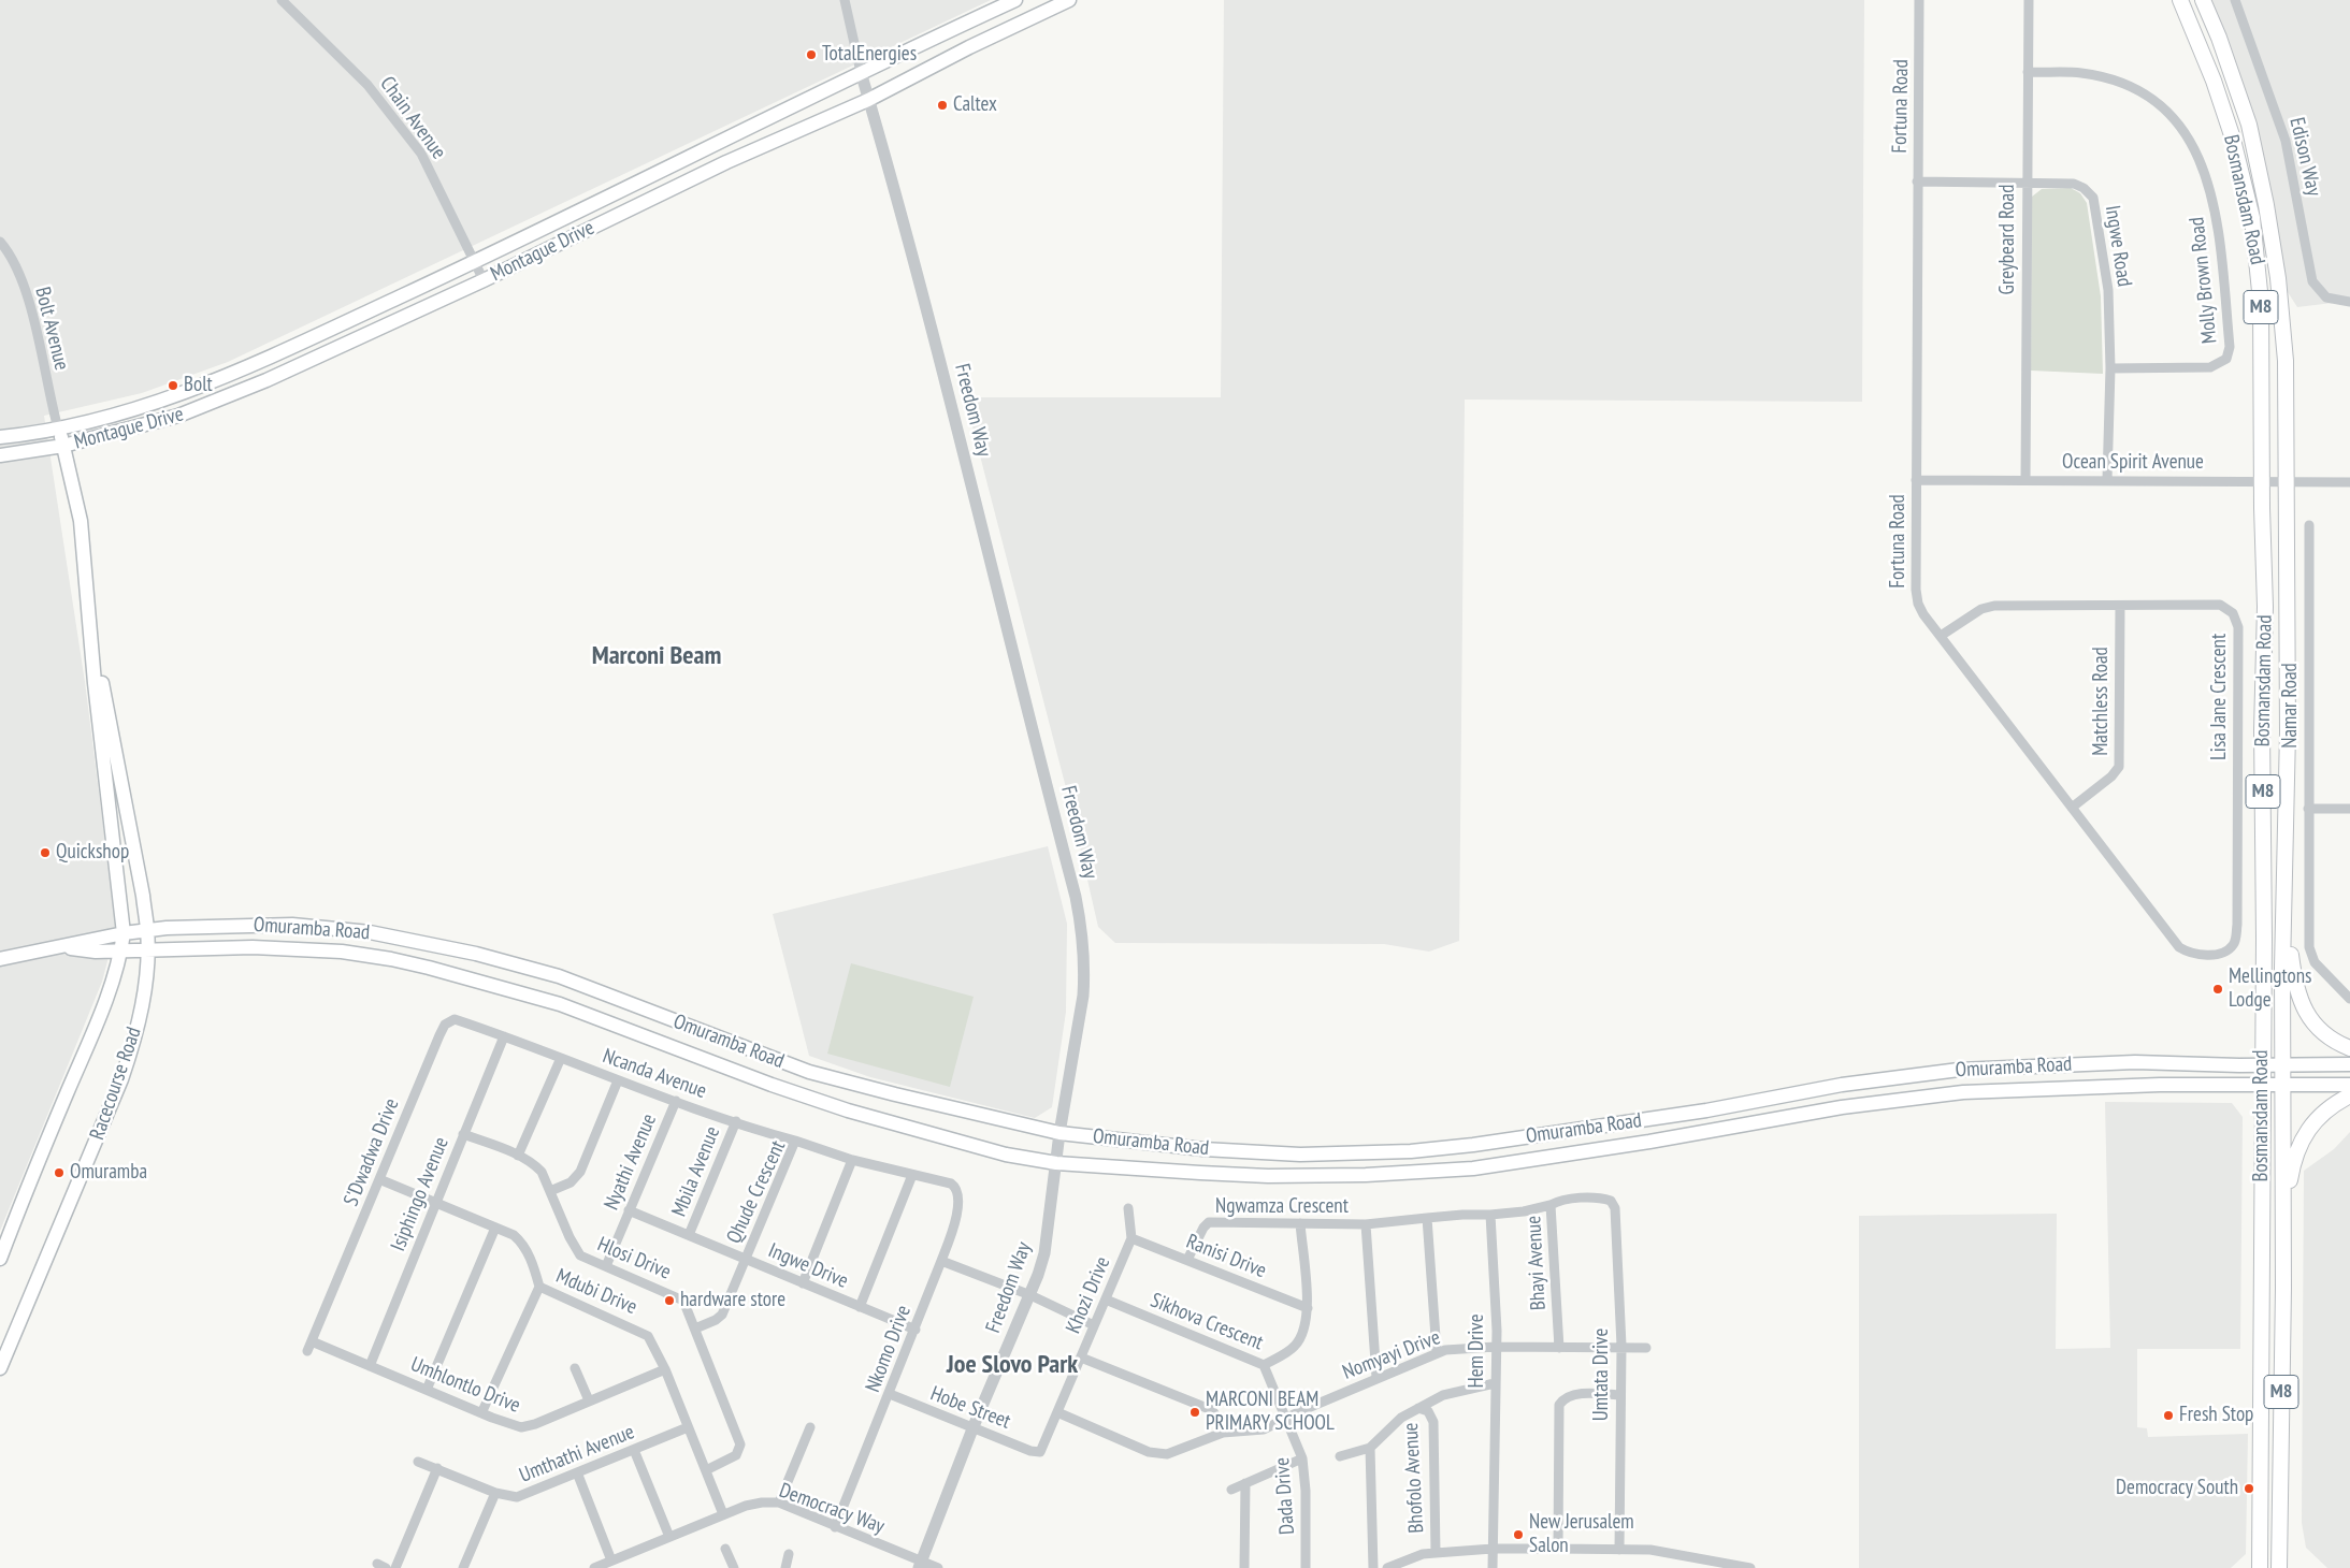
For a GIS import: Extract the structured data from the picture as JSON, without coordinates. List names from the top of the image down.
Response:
{
  "streets": {
    "main road": [
      "Bosmansdam Road",
      "Montague Drive",
      "M8",
      "Omuramba Road",
      "Racecourse Road"
    ],
    "street": [
      "Fortuna Road",
      "Chain Avenue",
      "Edison Way",
      "Greybeard Road",
      "Ingwe Road",
      "Molly Brown Road",
      "Bolt Avenue",
      "Freedom Way",
      "Ocean Spirit Avenue",
      "Lisa Jane Crescent",
      "Matchless Road",
      "Namar Road",
      "Ncanda Avenue",
      "S'Dwadwa Drive",
      "Nyathi Avenue",
      "Mbila Avenue",
      "Qhude Crescent",
      "Isiphingo Avenue",
      "Ngwamza Crescent",
      "Ranisi Drive",
      "Hlosi Drive",
      "Bhayi Avenue",
      "Ingwe Drive",
      "Mdubi Drive",
      "Khozi Drive",
      "Sikhova Crescent",
      "Nkomo Drive",
      "Hem Drive",
      "Nomyayi Drive",
      "Umtata Drive",
      "Umhlontlo Drive",
      "Hobe Street",
      "Umthathi Avenue",
      "Bhofolo Avenue",
      "Dada Drive",
      "Democracy Way"
    ]
  },
  "crossings": [
    ["Fortuna Road", "Ingwe Road"],
    ["Fortuna Road", "Ocean Spirit Avenue"],
    ["Fortuna Road", "Lisa Jane Crescent"],
    ["Fortuna Road", "Matchless Road"],
    ["Chain Avenue", "Montague Drive"],
    ["Bosmansdam Road", "Ocean Spirit Avenue"],
    ["Bosmansdam Road", "Omuramba Road"],
    ["Greybeard Road", "Ingwe Road"],
    ["Greybeard Road", "Molly Brown Road"],
    ["Greybeard Road", "Ocean Spirit Avenue"],
    ["Ingwe Road", "Molly Brown Road"],
    ["Ingwe Road", "Ocean Spirit Avenue"],
    ["Montague Drive", "Bolt Avenue"],
    ["Montague Drive", "Freedom Way"],
    ["Montague Drive", "Racecourse Road"],
    ["Bolt Avenue", "Racecourse Road"],
    ["Freedom Way", "Omuramba Road"],
    ["Freedom Way", "Hobe Street"],
    ["Freedom Way", "Democracy Way"],
    ["Lisa Jane Crescent", "Matchless Road"],
    ["Omuramba Road", "Racecourse Road"],
    ["Ncanda Avenue", "S'Dwadwa Drive"],
    ["Ncanda Avenue", "Nyathi Avenue"],
    ["Ncanda Avenue", "Mbila Avenue"],
    ["Ncanda Avenue", "Qhude Crescent"],
    ["Ncanda Avenue", "Isiphingo Avenue"],
    ["S'Dwadwa Drive", "Isiphingo Avenue"],
    ["S'Dwadwa Drive", "Mdubi Drive"],
    ["S'Dwadwa Drive", "Umhlontlo Drive"],
    ["Nyathi Avenue", "Hlosi Drive"],
    ["Nyathi Avenue", "Ingwe Drive"],
    ["Mbila Avenue", "Ingwe Drive"],
    ["Qhude Crescent", "Hlosi Drive"],
    ["Qhude Crescent", "Ingwe Drive"],
    ["Qhude Crescent", "Nkomo Drive"],
    ["Isiphingo Avenue", "Hlosi Drive"],
    ["Isiphingo Avenue", "Mdubi Drive"],
    ["Isiphingo Avenue", "Umhlontlo Drive"],
    ["Ngwamza Crescent", "Ranisi Drive"],
    ["Ngwamza Crescent", "Sikhova Crescent"],
    ["Ngwamza Crescent", "Hem Drive"],
    ["Ngwamza Crescent", "Nomyayi Drive"],
    ["Ranisi Drive", "Khozi Drive"],
    ["Ranisi Drive", "Sikhova Crescent"],
    ["Hlosi Drive", "Mdubi Drive"],
    ["Bhayi Avenue", "Nomyayi Drive"],
    ["Bhayi Avenue", "Umtata Drive"],
    ["Ingwe Drive", "Nkomo Drive"],
    ["Mdubi Drive", "Umhlontlo Drive"],
    ["Mdubi Drive", "Umthathi Avenue"],
    ["Mdubi Drive", "Democracy Way"],
    ["Khozi Drive", "Sikhova Crescent"],
    ["Khozi Drive", "Nomyayi Drive"],
    ["Khozi Drive", "Hobe Street"],
    ["Sikhova Crescent", "Dada Drive"],
    ["Nkomo Drive", "Hobe Street"],
    ["Nkomo Drive", "Democracy Way"],
    ["Hem Drive", "Nomyayi Drive"],
    ["Nomyayi Drive", "Umtata Drive"],
    ["Nomyayi Drive", "Dada Drive"]
  ],
  "districts": ["Marconi Beam", "Joe Slovo Park"],
  "places": [
    "TotalEnergies",
    "Caltex",
    "Bolt",
    "Quickshop",
    "Mellingtons Lodge",
    "Omuramba",
    "hardware store",
    "MARCONI BEAM PRIMARY SCHOOL",
    "Fresh Stop",
    "Democracy South",
    "New Jerusalem Salon"
  ]
}
